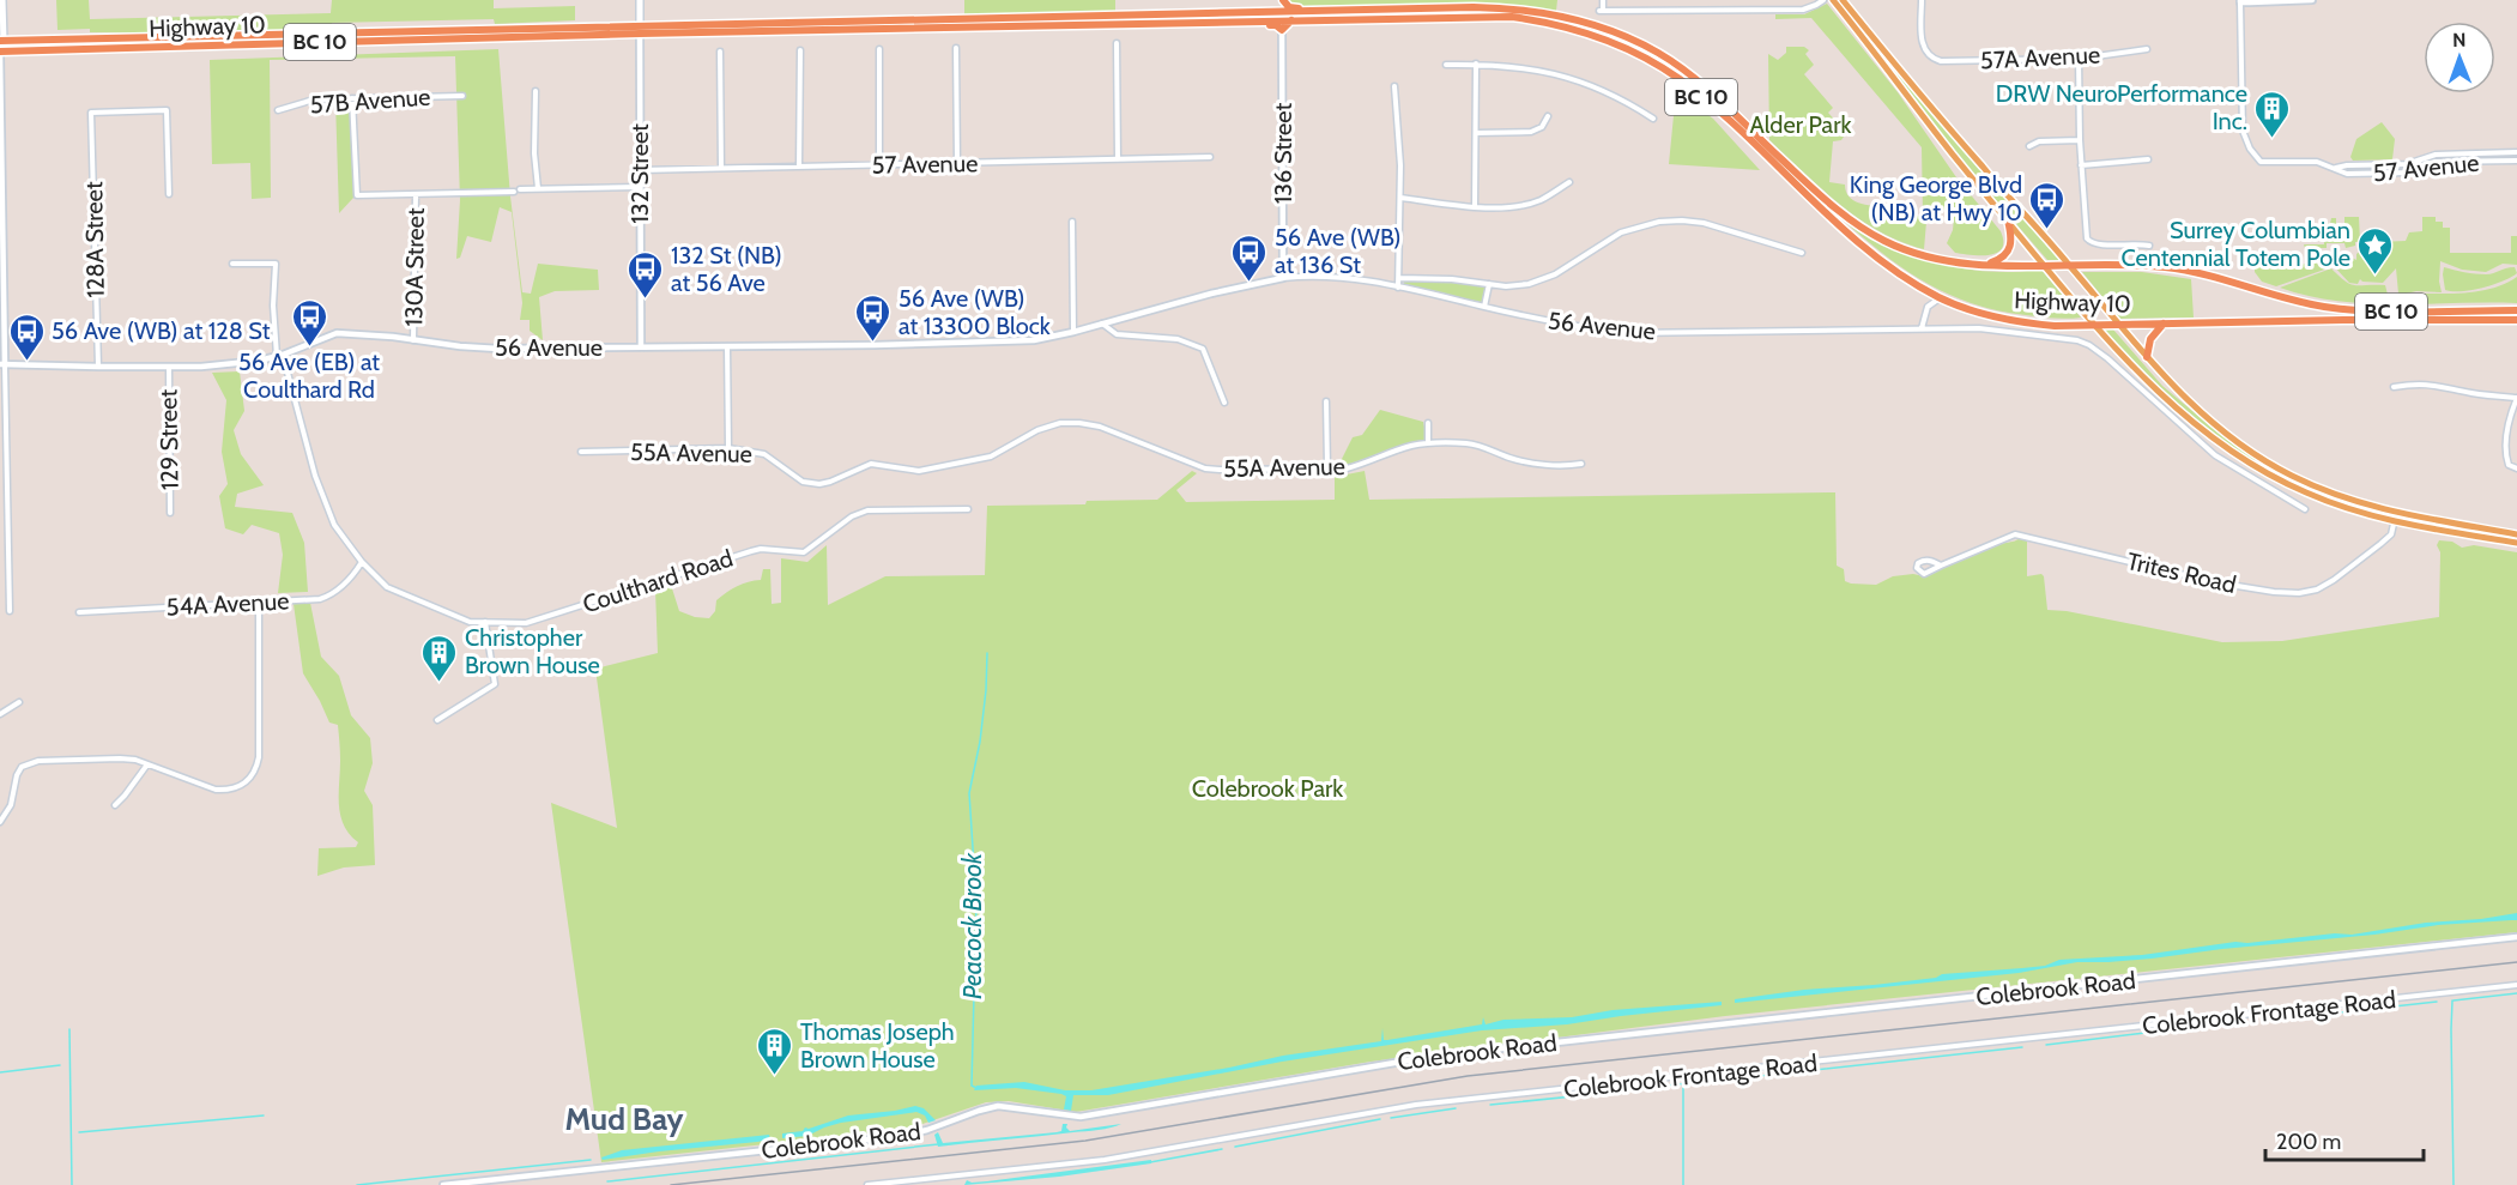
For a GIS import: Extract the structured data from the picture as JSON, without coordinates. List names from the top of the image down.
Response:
{
  "streets": {
    "highway": ["Highway 10", "BC 10"],
    "main road": ["132 Street"],
    "street": [
      "57A Avenue",
      "57B Avenue",
      "136 Street",
      "57 Avenue",
      "128A Street",
      "130A Street",
      "56 Avenue",
      "129 Street",
      "55A Avenue",
      "Trites Road",
      "Coulthard Road",
      "54A Avenue",
      "Colebrook Road",
      "Colebrook Frontage Road"
    ]
  },
  "crossings": [
    ["Highway 10", "132 Street"],
    ["136 Street", "56 Avenue"],
    ["57 Avenue", "132 Street"],
    ["132 Street", "56 Avenue"],
    ["128A Street", "56 Avenue"],
    ["130A Street", "56 Avenue"],
    ["56 Avenue", "129 Street"],
    ["56 Avenue", "Coulthard Road"],
    ["Coulthard Road", "54A Avenue"]
  ],
  "districts": ["Mud Bay"],
  "water": ["Peacock Brook"],
  "parks": ["Alder Park", "Colebrook Park"],
  "places": {
    "building": ["DRW NeuroPerformance Inc.", "Christopher Brown House", "Thomas Joseph Brown House"],
    "bus stop": [
      "King George Blvd (NB) at Hwy 10",
      "56 Ave (WB) at 136 St",
      "132 St (NB) at 56 Ave",
      "56 Ave (WB) at 13300 Block",
      "56 Ave (EB) at Coulthard Rd",
      "56 Ave (WB) at 128 St"
    ],
    "place": ["Surrey Columbian Centennial Totem Pole"]
  },
  "scale_bar": "200 m",
  "north": "top"
}
